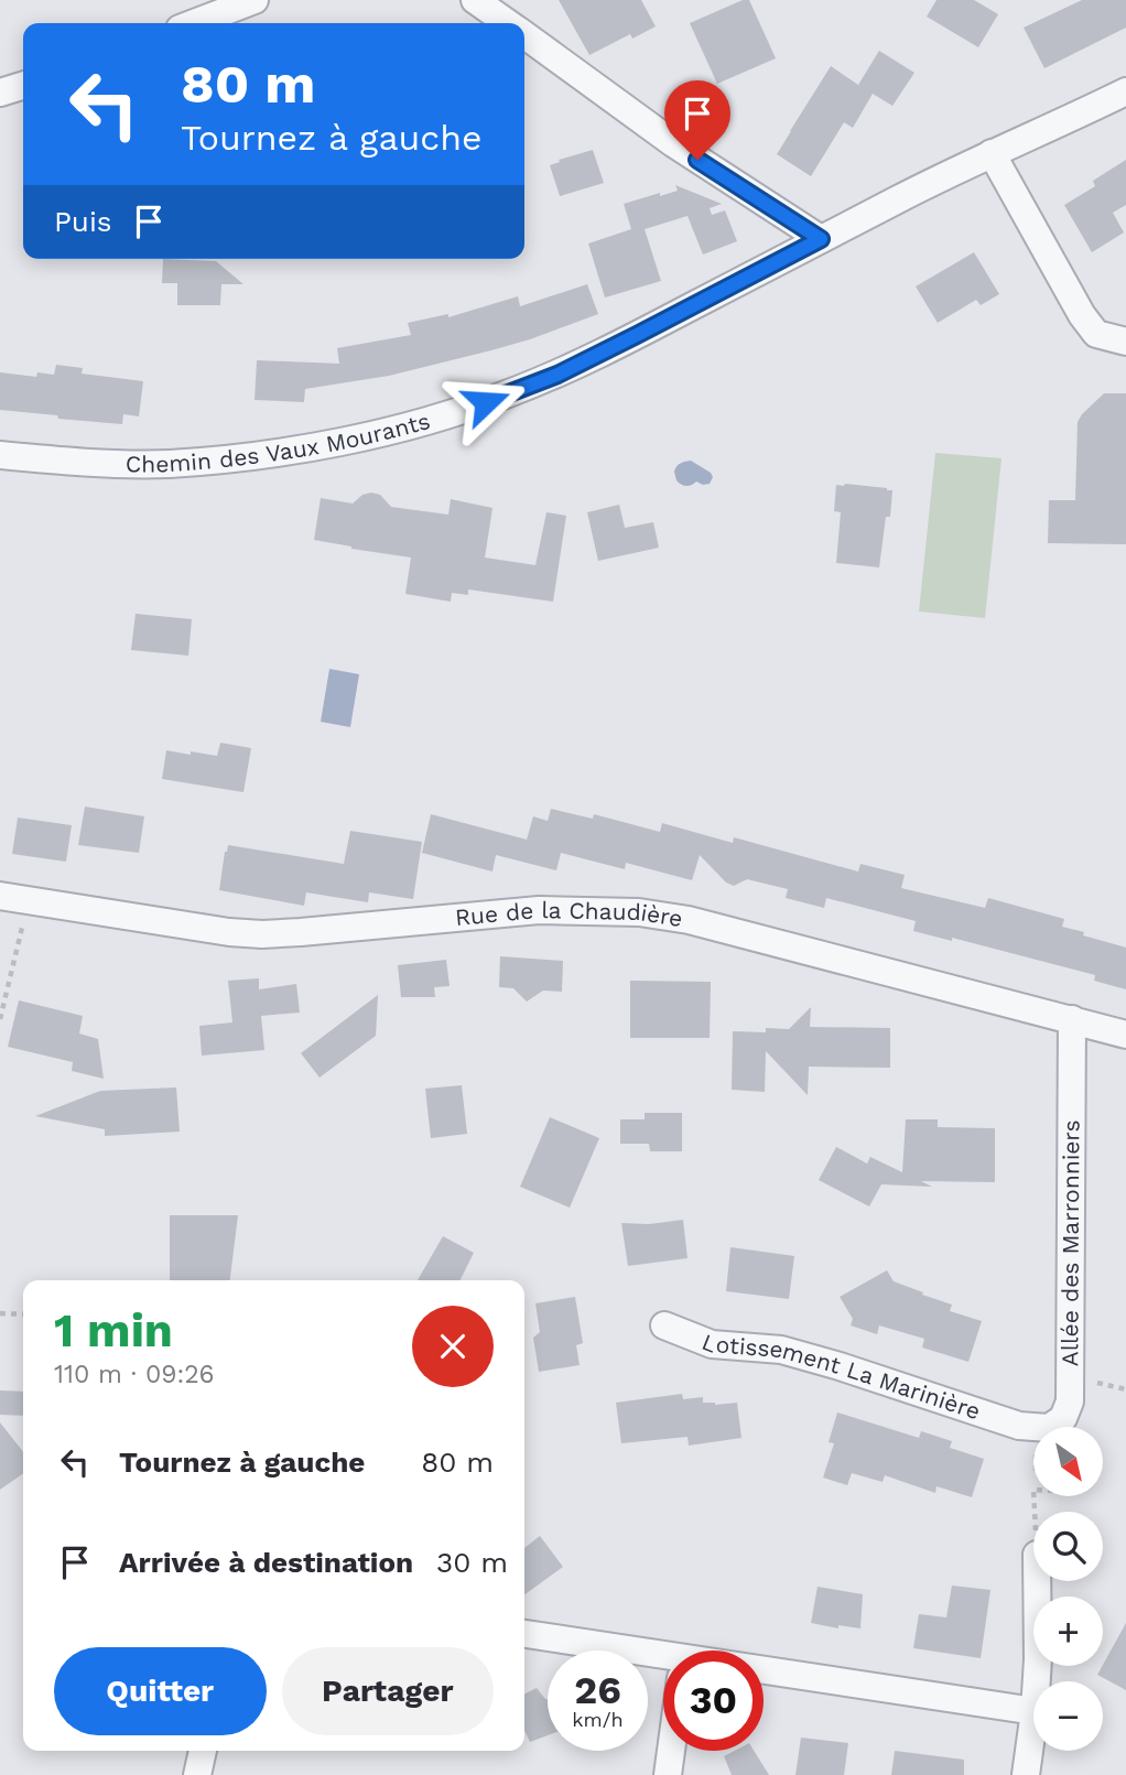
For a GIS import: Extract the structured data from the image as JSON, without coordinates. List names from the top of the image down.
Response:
{
  "streets": {
    "street": [
      "Chemin des Vaux Mourants",
      "Rue de la Chaudière",
      "Allée des Marronniers",
      "Lotissement La Marinière"
    ]
  },
  "crossings": [
    ["Rue de la Chaudière", "Allée des Marronniers"],
    ["Allée des Marronniers", "Lotissement La Marinière"]
  ],
  "north": "bottom right",
  "page": {
    "turn": ["80 m", "Tournez à gauche"],
    "then": "Puis",
    "heading": ["1 min", "110 m · 09:26"],
    "list": [
      {
        "name": "Tournez à gauche",
        "value": "80 m"
      },
      {
        "name": "Arrivée à destination",
        "value": "30 m"
      }
    ],
    "map_buttons": ["+", "−"],
    "buttons": ["Quitter", "Partager"],
    "speed": "26 km/h",
    "limit": "30"
  }
}
